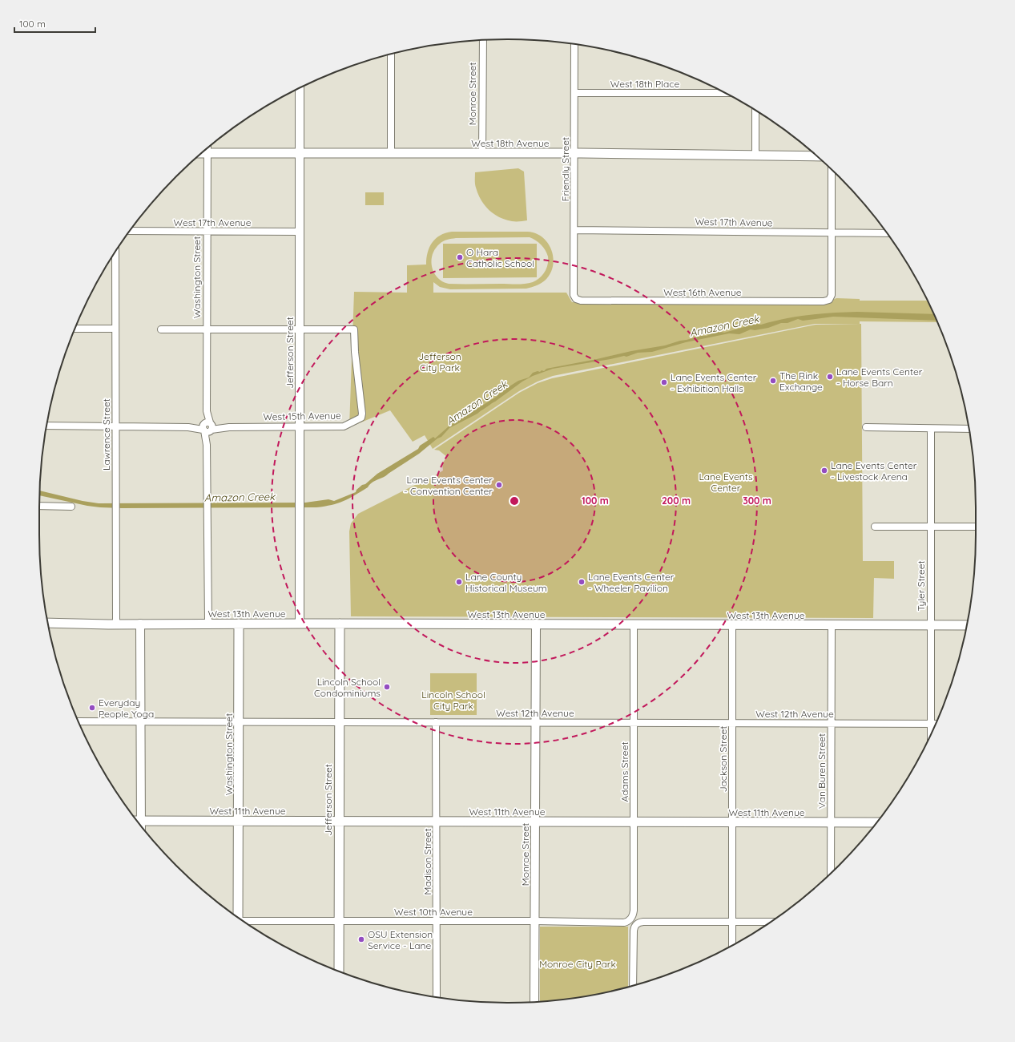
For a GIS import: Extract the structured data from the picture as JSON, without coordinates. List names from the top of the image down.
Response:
{
  "streets": {
    "main road": [
      "West 18th Avenue",
      "Washington Street",
      "Jefferson Street",
      "West 13th Avenue",
      "West 11th Avenue"
    ],
    "street": [
      "West 18th Place",
      "Monroe Street",
      "Friendly Street",
      "West 17th Avenue",
      "West 16th Avenue",
      "West 15th Avenue",
      "Lawrence Street",
      "Tyler Street",
      "West 12th Avenue",
      "Jackson Street",
      "Van Buren Street",
      "Adams Street",
      "Madison Street",
      "West 10th Avenue"
    ]
  },
  "crossings": [
    ["West 18th Place", "Friendly Street"],
    ["Monroe Street", "West 18th Avenue"],
    ["Monroe Street", "West 13th Avenue"],
    ["Monroe Street", "West 12th Avenue"],
    ["Monroe Street", "West 11th Avenue"],
    ["Monroe Street", "West 10th Avenue"],
    ["West 18th Avenue", "Friendly Street"],
    ["West 18th Avenue", "Washington Street"],
    ["West 18th Avenue", "Jefferson Street"],
    ["Friendly Street", "West 17th Avenue"],
    ["Friendly Street", "West 16th Avenue"],
    ["West 17th Avenue", "Washington Street"],
    ["West 17th Avenue", "West 16th Avenue"],
    ["West 17th Avenue", "Jefferson Street"],
    ["Washington Street", "West 15th Avenue"],
    ["Washington Street", "West 13th Avenue"],
    ["Washington Street", "West 12th Avenue"],
    ["Washington Street", "West 11th Avenue"],
    ["Jefferson Street", "West 15th Avenue"],
    ["Jefferson Street", "West 13th Avenue"],
    ["Jefferson Street", "West 12th Avenue"],
    ["Jefferson Street", "West 11th Avenue"],
    ["Jefferson Street", "West 10th Avenue"],
    ["West 15th Avenue", "Lawrence Street"],
    ["Lawrence Street", "West 13th Avenue"],
    ["Tyler Street", "West 13th Avenue"],
    ["Tyler Street", "West 12th Avenue"],
    ["West 13th Avenue", "Jackson Street"],
    ["West 13th Avenue", "Van Buren Street"],
    ["West 13th Avenue", "Adams Street"],
    ["West 12th Avenue", "Jackson Street"],
    ["West 12th Avenue", "Van Buren Street"],
    ["West 12th Avenue", "Adams Street"],
    ["West 12th Avenue", "Madison Street"],
    ["Jackson Street", "West 11th Avenue"],
    ["Van Buren Street", "West 11th Avenue"],
    ["Adams Street", "West 11th Avenue"],
    ["Adams Street", "West 10th Avenue"],
    ["West 11th Avenue", "Madison Street"],
    ["Madison Street", "West 10th Avenue"]
  ],
  "water": ["Amazon Creek"],
  "parks": [
    "Jefferson City Park",
    "Lane Events Center",
    "Lincoln School City Park",
    "Monroe City Park"
  ],
  "places": [
    "O Hara Catholic School",
    "Lane Events Center - Horse Barn",
    "The Rink Exchange",
    "Lane Events Center - Exhibition Halls",
    "Lane Events Center - Livestock Arena",
    "Lane Events Center - Convention Center",
    "Lane County Historical Museum",
    "Lane Events Center - Wheeler Pavilion",
    "Lincoln School Condominiums",
    "Everyday People Yoga",
    "OSU Extension Service - Lane"
  ],
  "scale_bar": "100 m",
  "rings": ["100 m", "200 m", "300 m"]
}
